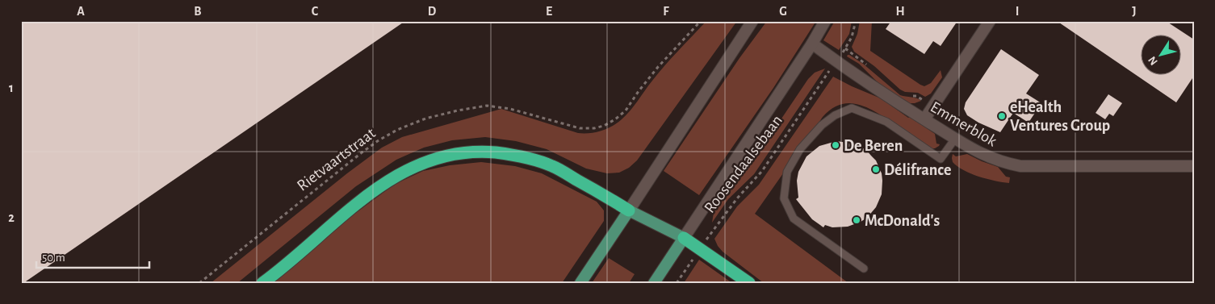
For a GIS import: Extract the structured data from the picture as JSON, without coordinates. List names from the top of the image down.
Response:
{
  "streets": {
    "street": ["Emmerblok", "Roosendaalsebaan"],
    "path": ["Rietvaartstraat"]
  },
  "crossings": [
    ["Emmerblok", "Roosendaalsebaan"]
  ],
  "places": [
    "eHealth Ventures Group",
    "De Beren",
    "Délifrance",
    "McDonald's"
  ],
  "scale_bar": "50 m",
  "north": "bottom left",
  "grid": {
    "columns": [
      "A",
      "B",
      "C",
      "D",
      "E",
      "F",
      "G",
      "H",
      "I",
      "J"
    ],
    "rows": ["1", "2"]
  }
}
